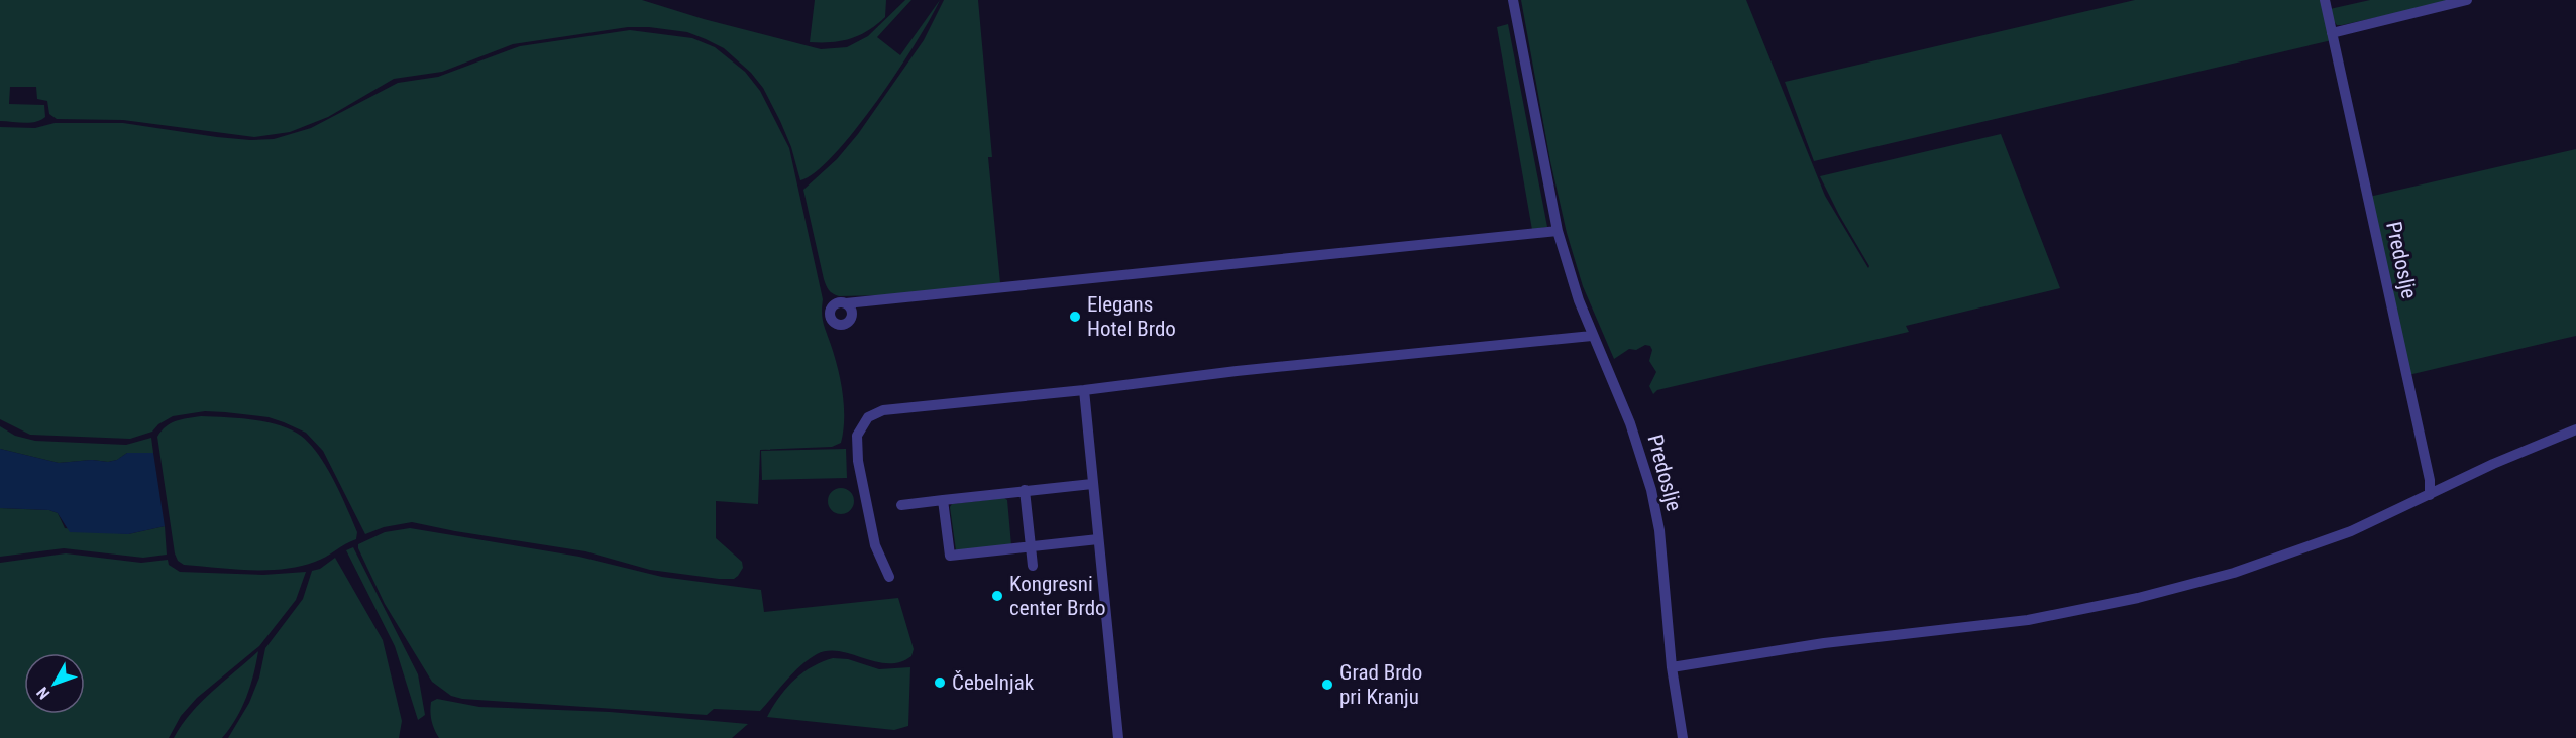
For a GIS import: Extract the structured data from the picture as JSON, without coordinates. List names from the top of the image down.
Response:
{
  "streets": {
    "street": ["Predoslje"]
  },
  "places": [
    "Elegans Hotel Brdo",
    "Kongresni center Brdo",
    "Čebelnjak",
    "Grad Brdo pri Kranju"
  ],
  "north": "bottom left"
}
